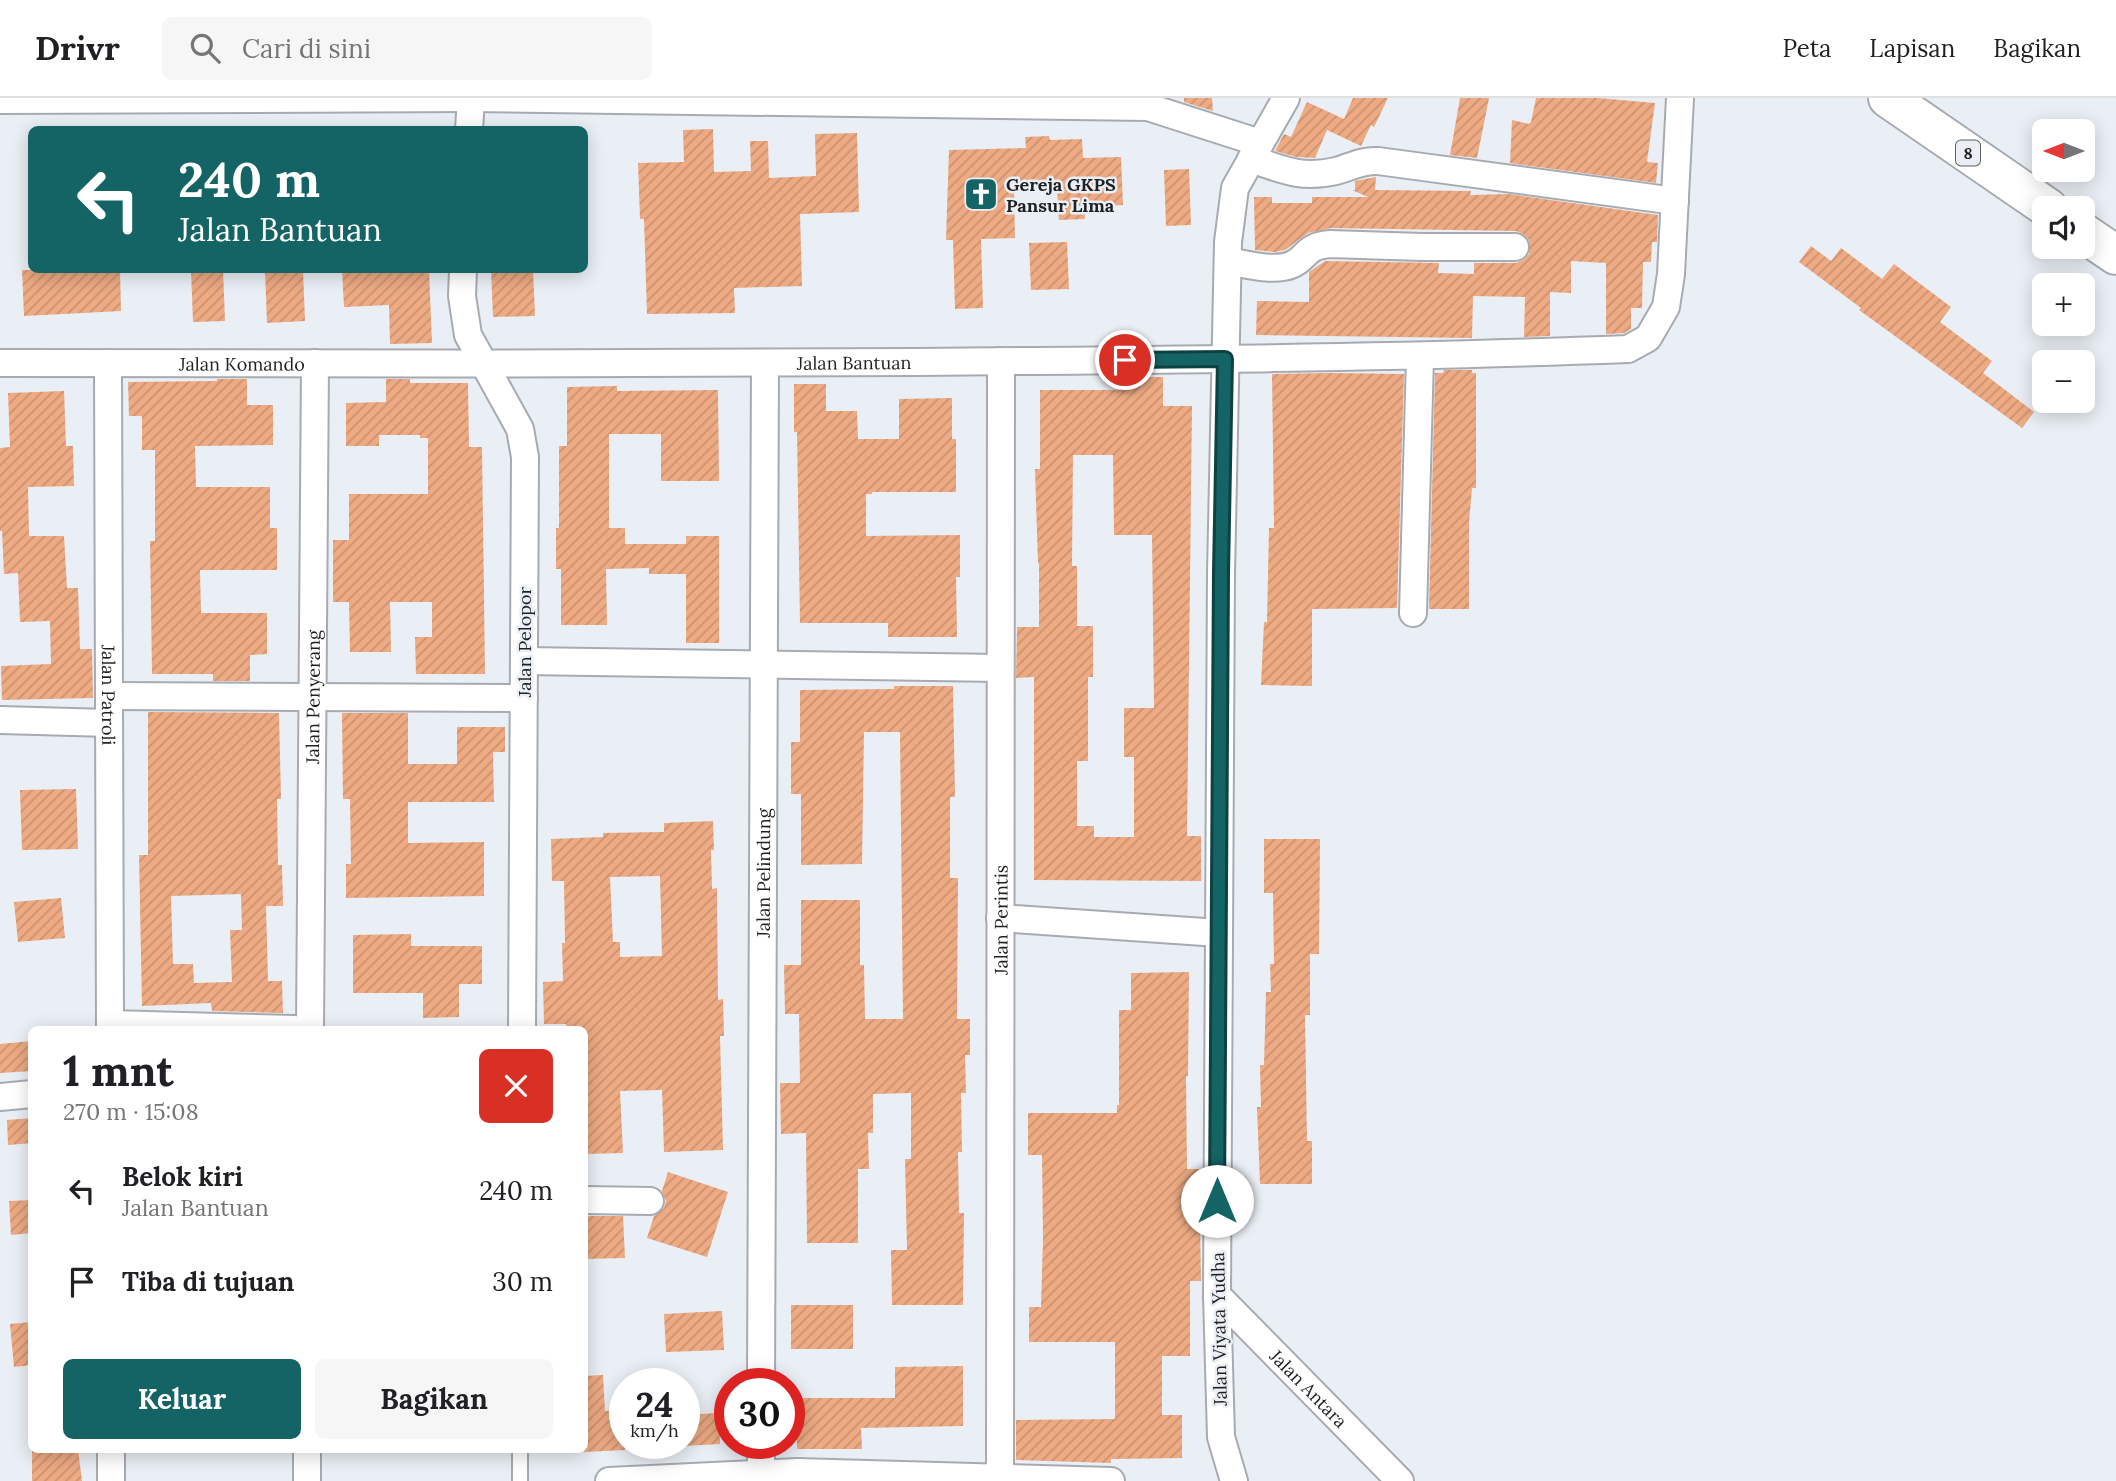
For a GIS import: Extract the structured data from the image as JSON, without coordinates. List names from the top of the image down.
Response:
{
  "streets": {
    "highway": ["8"],
    "street": [
      "Jalan Bantuan",
      "Jalan Komando",
      "Jalan Pelopor",
      "Jalan Patroli",
      "Jalan Penyerang",
      "Jalan Pelindung",
      "Jalan Perintis",
      "Jalan Viyata Yudha",
      "Jalan Antara"
    ]
  },
  "crossings": [
    ["Jalan Bantuan", "Jalan Komando"],
    ["Jalan Bantuan", "Jalan Pelopor"],
    ["Jalan Bantuan", "Jalan Pelindung"],
    ["Jalan Bantuan", "Jalan Perintis"],
    ["Jalan Bantuan", "Jalan Viyata Yudha"],
    ["Jalan Komando", "Jalan Pelopor"],
    ["Jalan Komando", "Jalan Patroli"],
    ["Jalan Komando", "Jalan Penyerang"],
    ["Jalan Viyata Yudha", "Jalan Antara"]
  ],
  "places": {
    "church": ["Gereja GKPS Pansur Lima"]
  },
  "north": "left",
  "page": {
    "header": "Drivr",
    "search": "Cari di sini",
    "nav": ["Peta", "Lapisan", "Bagikan"],
    "map_buttons": ["+", "−"],
    "turn": ["240 m", "Jalan Bantuan"],
    "heading": ["1 mnt", "270 m · 15:08"],
    "list": [
      {
        "name": "Belok kiri",
        "note": "Jalan Bantuan",
        "value": "240 m"
      },
      {
        "name": "Tiba di tujuan",
        "value": "30 m"
      }
    ],
    "buttons": ["Keluar", "Bagikan"],
    "speed": "24 km/h",
    "limit": "30"
  }
}
